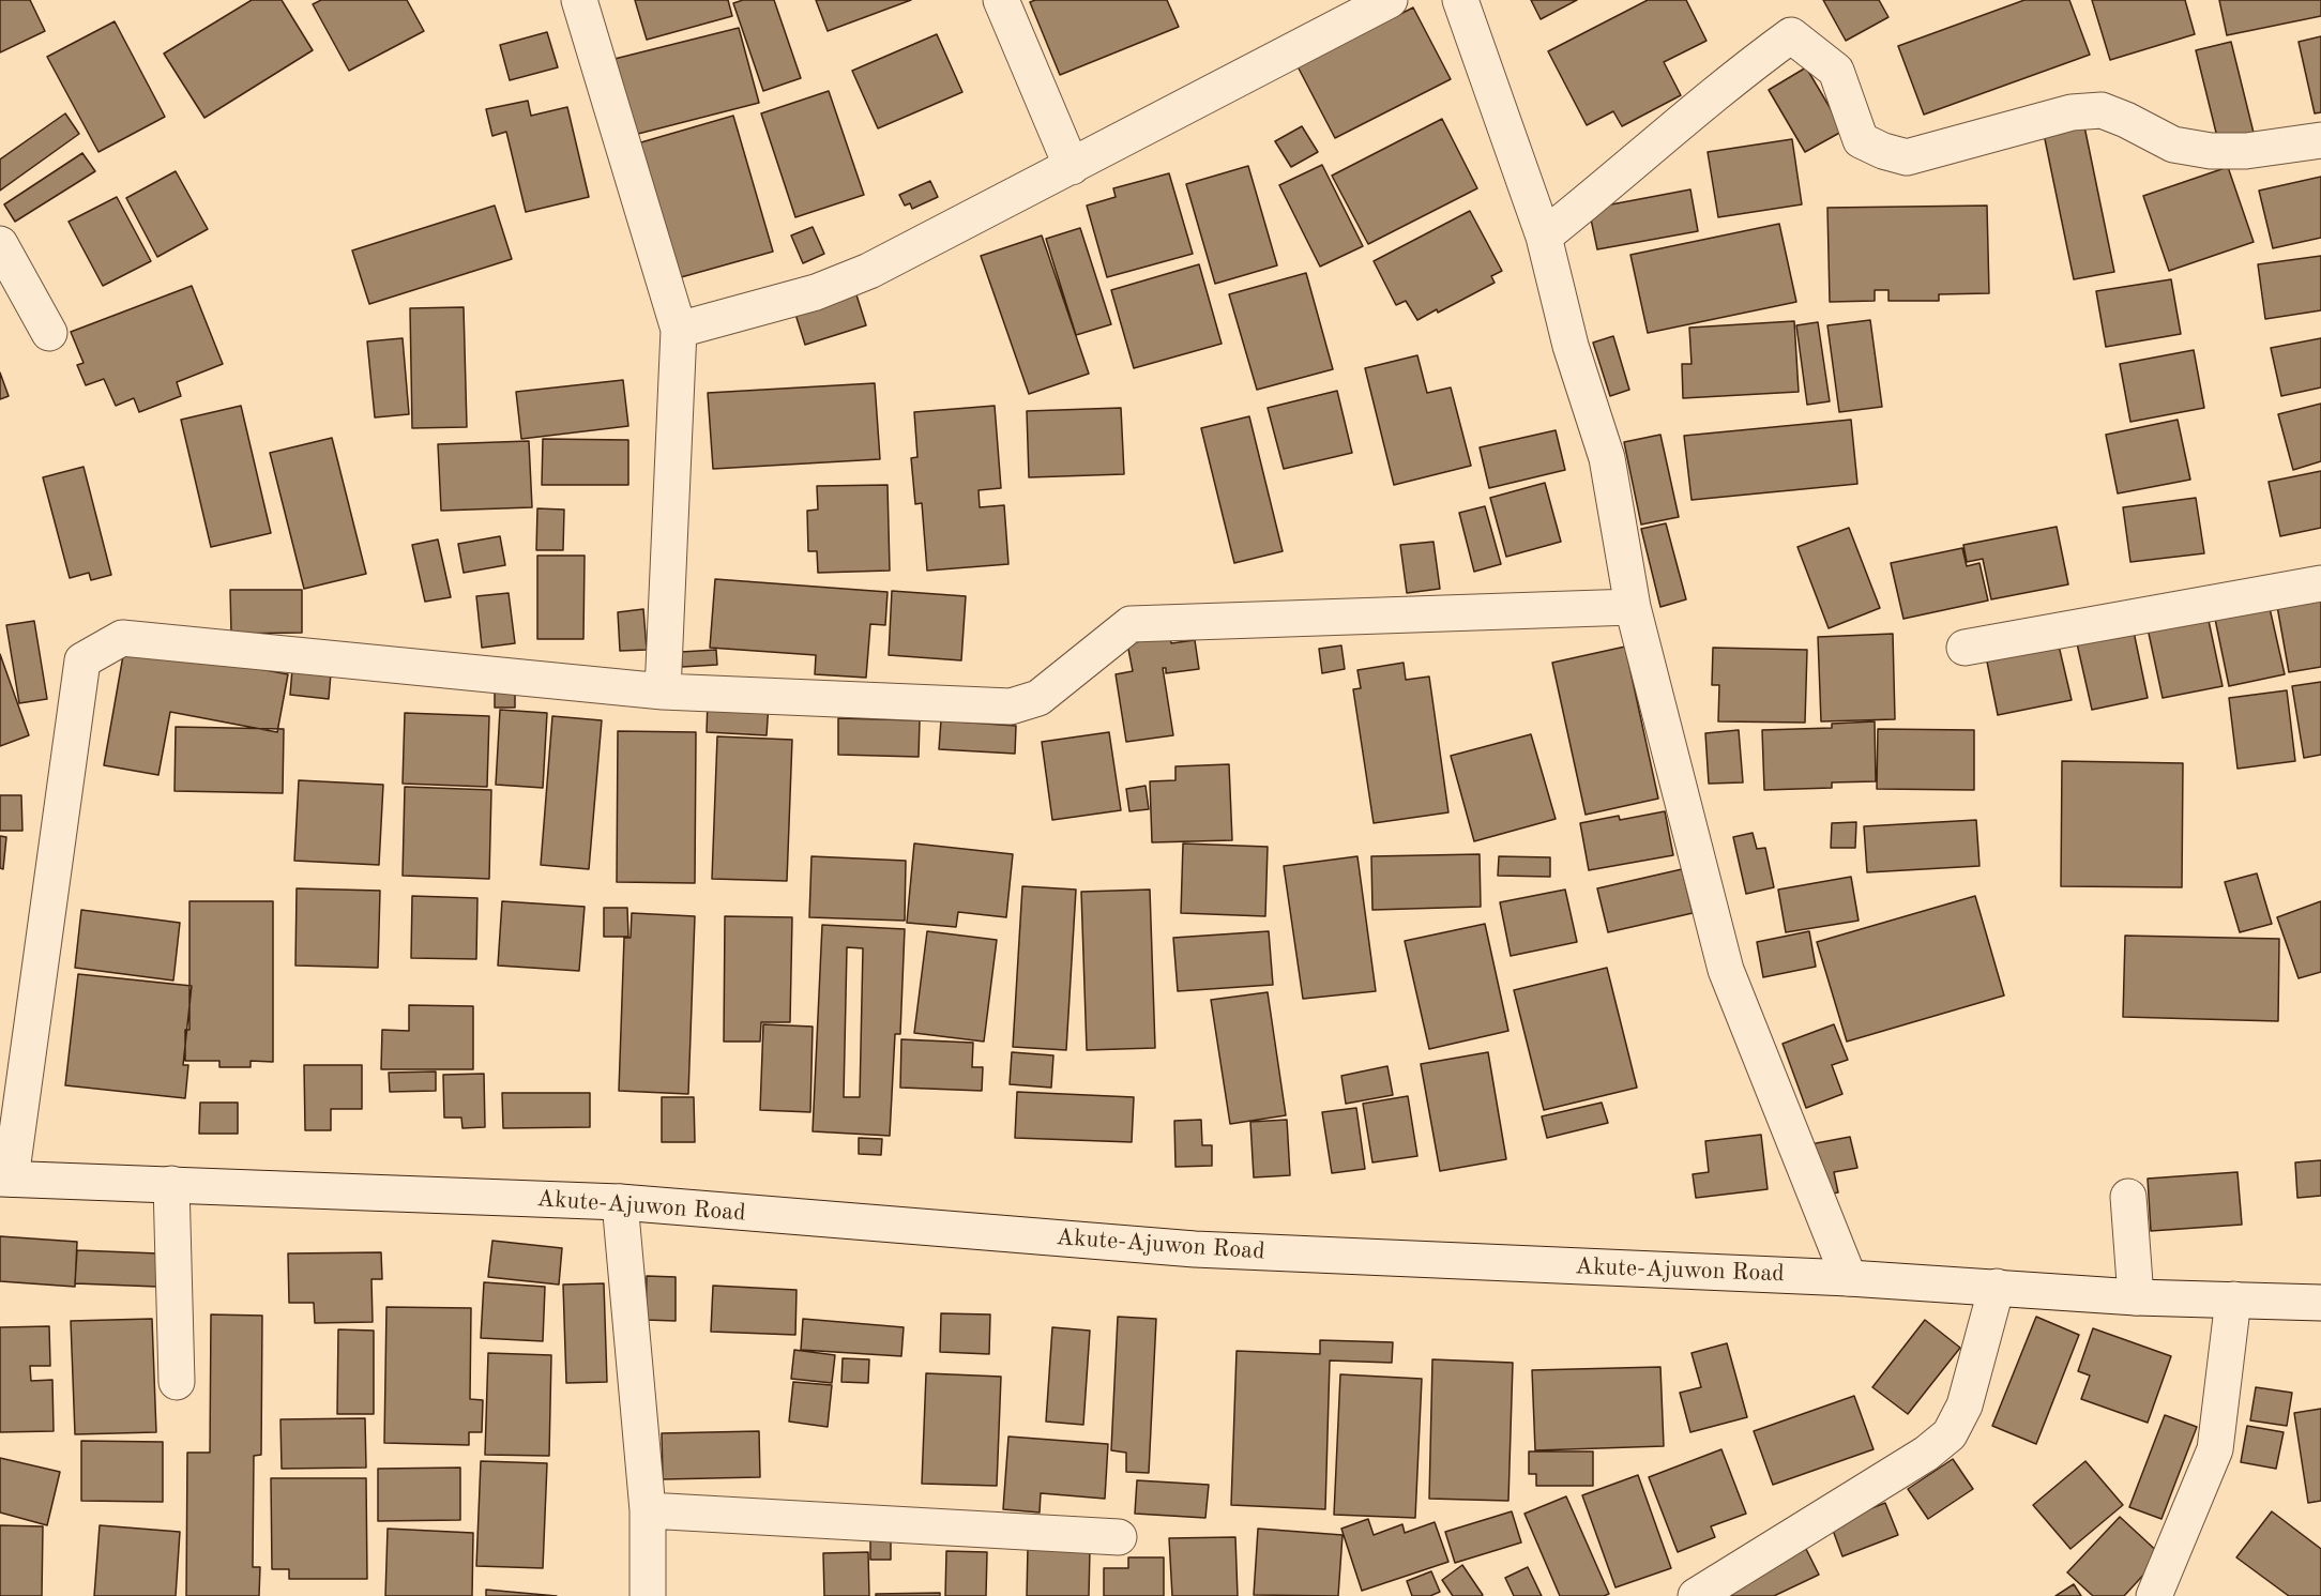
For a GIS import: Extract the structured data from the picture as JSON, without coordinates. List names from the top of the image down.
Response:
{
  "streets": {
    "street": ["Akute-Ajuwon Road"]
  }
}
